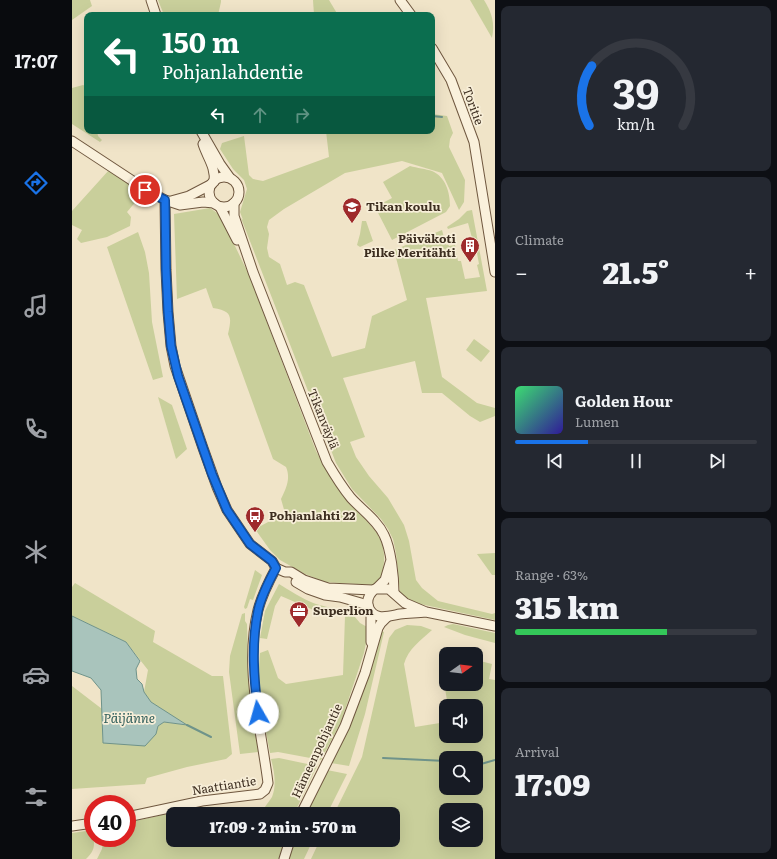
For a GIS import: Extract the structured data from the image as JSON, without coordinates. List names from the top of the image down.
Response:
{
  "streets": {
    "street": [
      "Toritie",
      "Tikanväylä",
      "Hämeenpohjantie",
      "Naattiantie"
    ]
  },
  "crossings": [
    ["Tikanväylä", "Hämeenpohjantie"]
  ],
  "water": ["Päijänne"],
  "places": {
    "school or university": ["Tikan koulu"],
    "building": ["Päiväkoti Pilke Meritähti"],
    "bus stop": ["Pohjanlahti 22"],
    "office": ["Superlion"]
  },
  "north": "right",
  "page": {
    "tabs": "17:07",
    "turn": ["150 m", "Pohjanlahdentie"],
    "tile": [
      "Climate",
      ["Range · 63%", "315 km"],
      ["Arrival", "17:09"]
    ],
    "heat": ["−", "21.5°", "+"],
    "song": ["Golden Hour", "Lumen"],
    "limit": "40",
    "trip": "17:09 · 2 min · 570 m",
    "gauge": ["39", "km/h"]
  }
}
